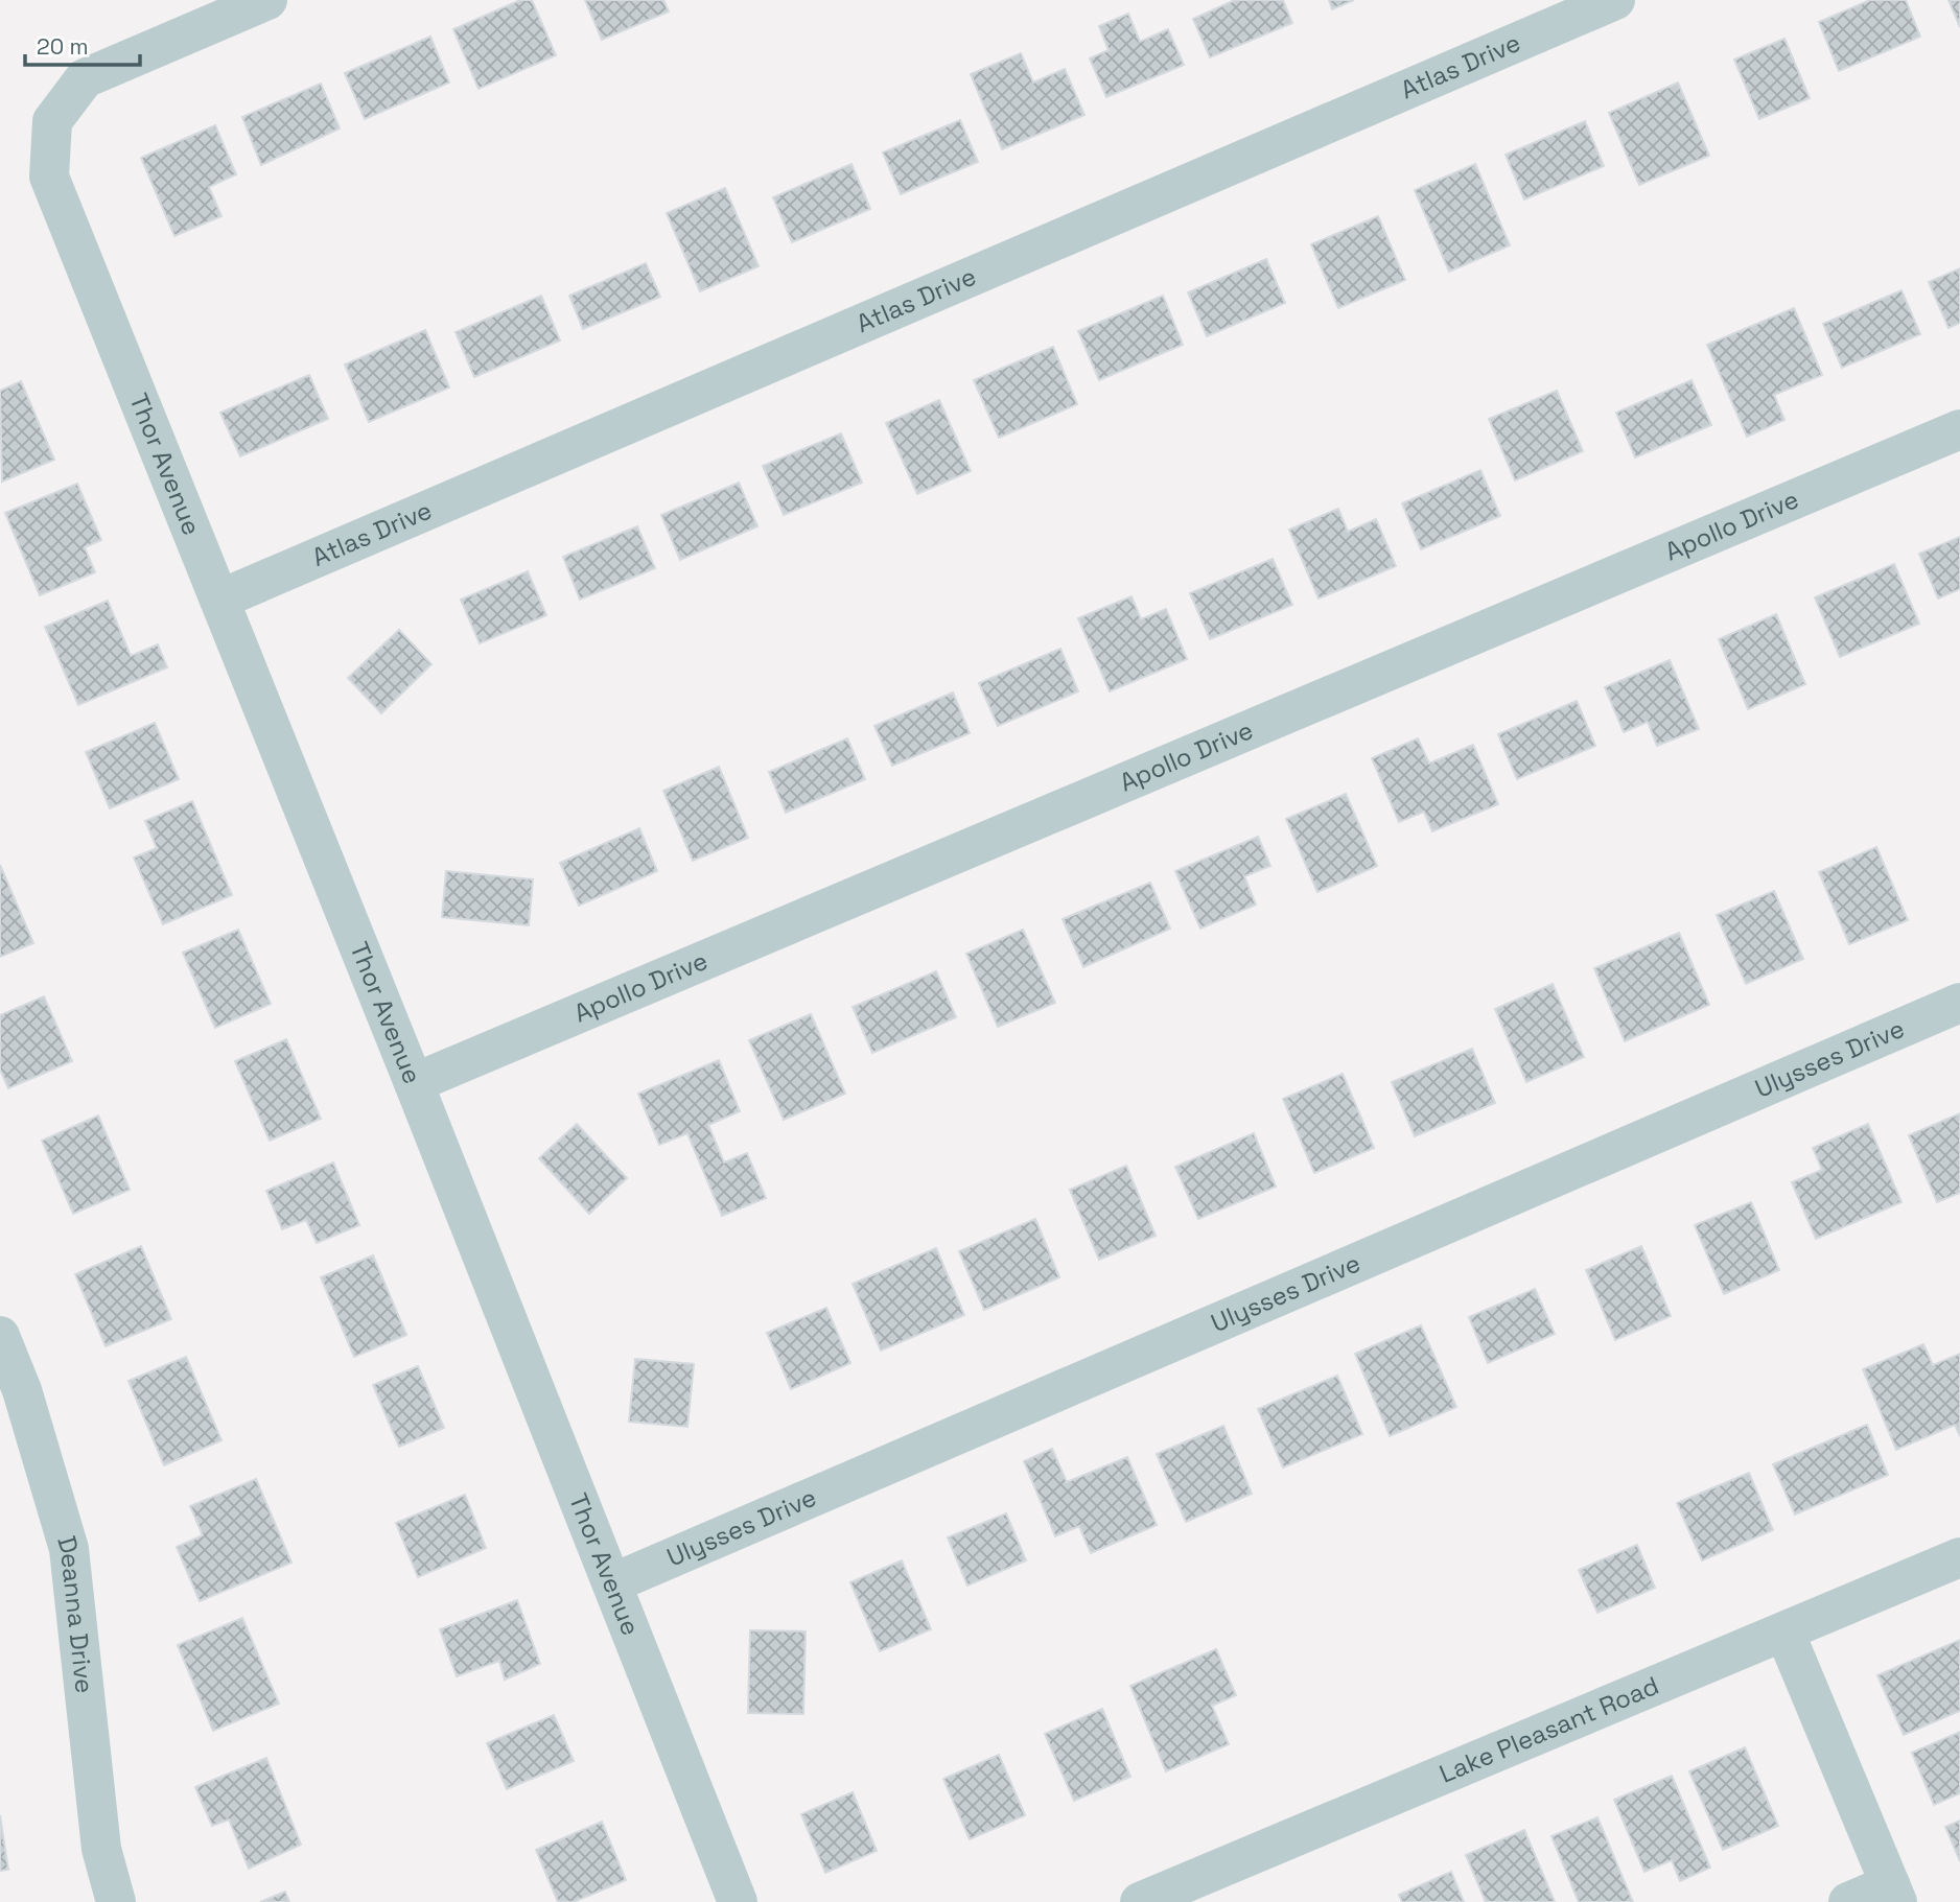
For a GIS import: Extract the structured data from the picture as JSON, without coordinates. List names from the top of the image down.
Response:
{
  "streets": {
    "street": [
      "Atlas Drive",
      "Thor Avenue",
      "Apollo Drive",
      "Ulysses Drive",
      "Deanna Drive",
      "Lake Pleasant Road"
    ]
  },
  "crossings": [
    ["Atlas Drive", "Thor Avenue"],
    ["Thor Avenue", "Apollo Drive"],
    ["Thor Avenue", "Ulysses Drive"]
  ],
  "scale_bar": "20 m"
}
